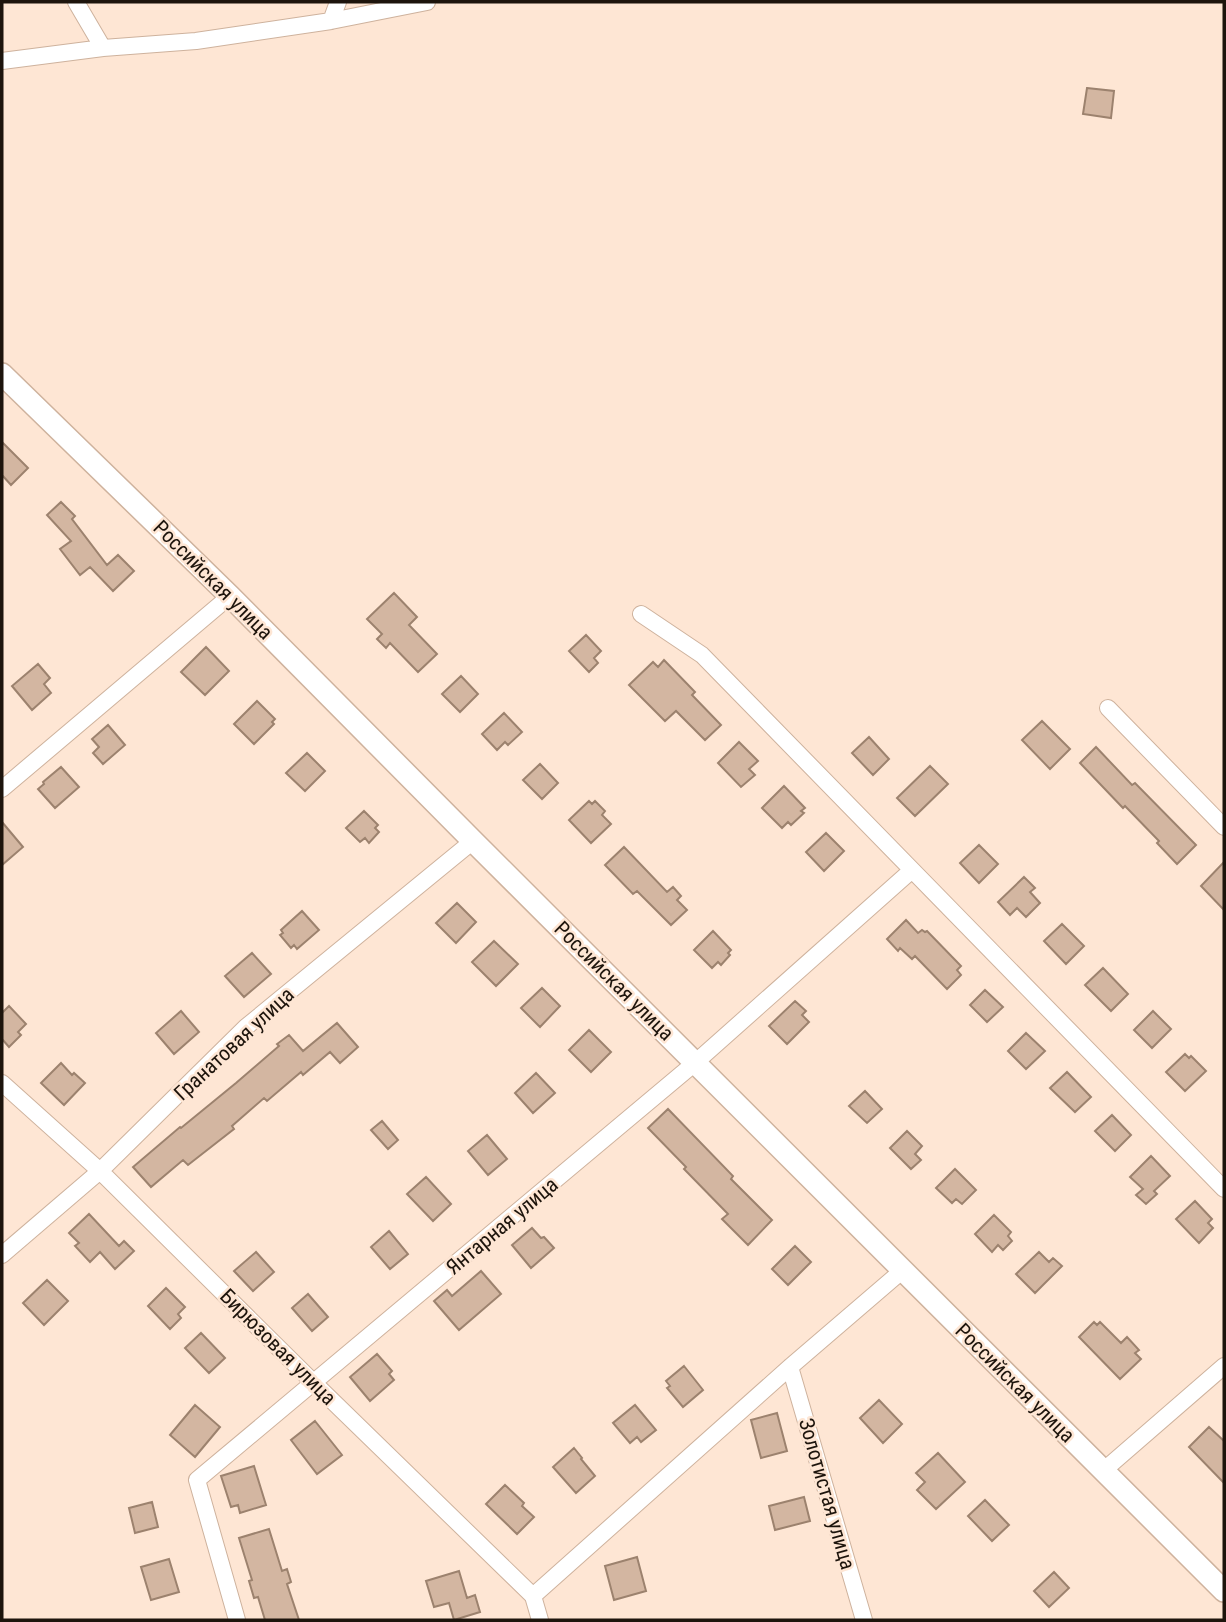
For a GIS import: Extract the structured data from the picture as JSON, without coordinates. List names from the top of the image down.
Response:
{
  "streets": {
    "main road": ["Российская улица"],
    "street": [
      "Гранатовая улица",
      "Янтарная улица",
      "Бирюзовая улица",
      "Золотистая улица"
    ]
  },
  "crossings": [
    ["Российская улица", "Гранатовая улица"],
    ["Российская улица", "Янтарная улица"],
    ["Гранатовая улица", "Бирюзовая улица"],
    ["Янтарная улица", "Бирюзовая улица"]
  ]
}
